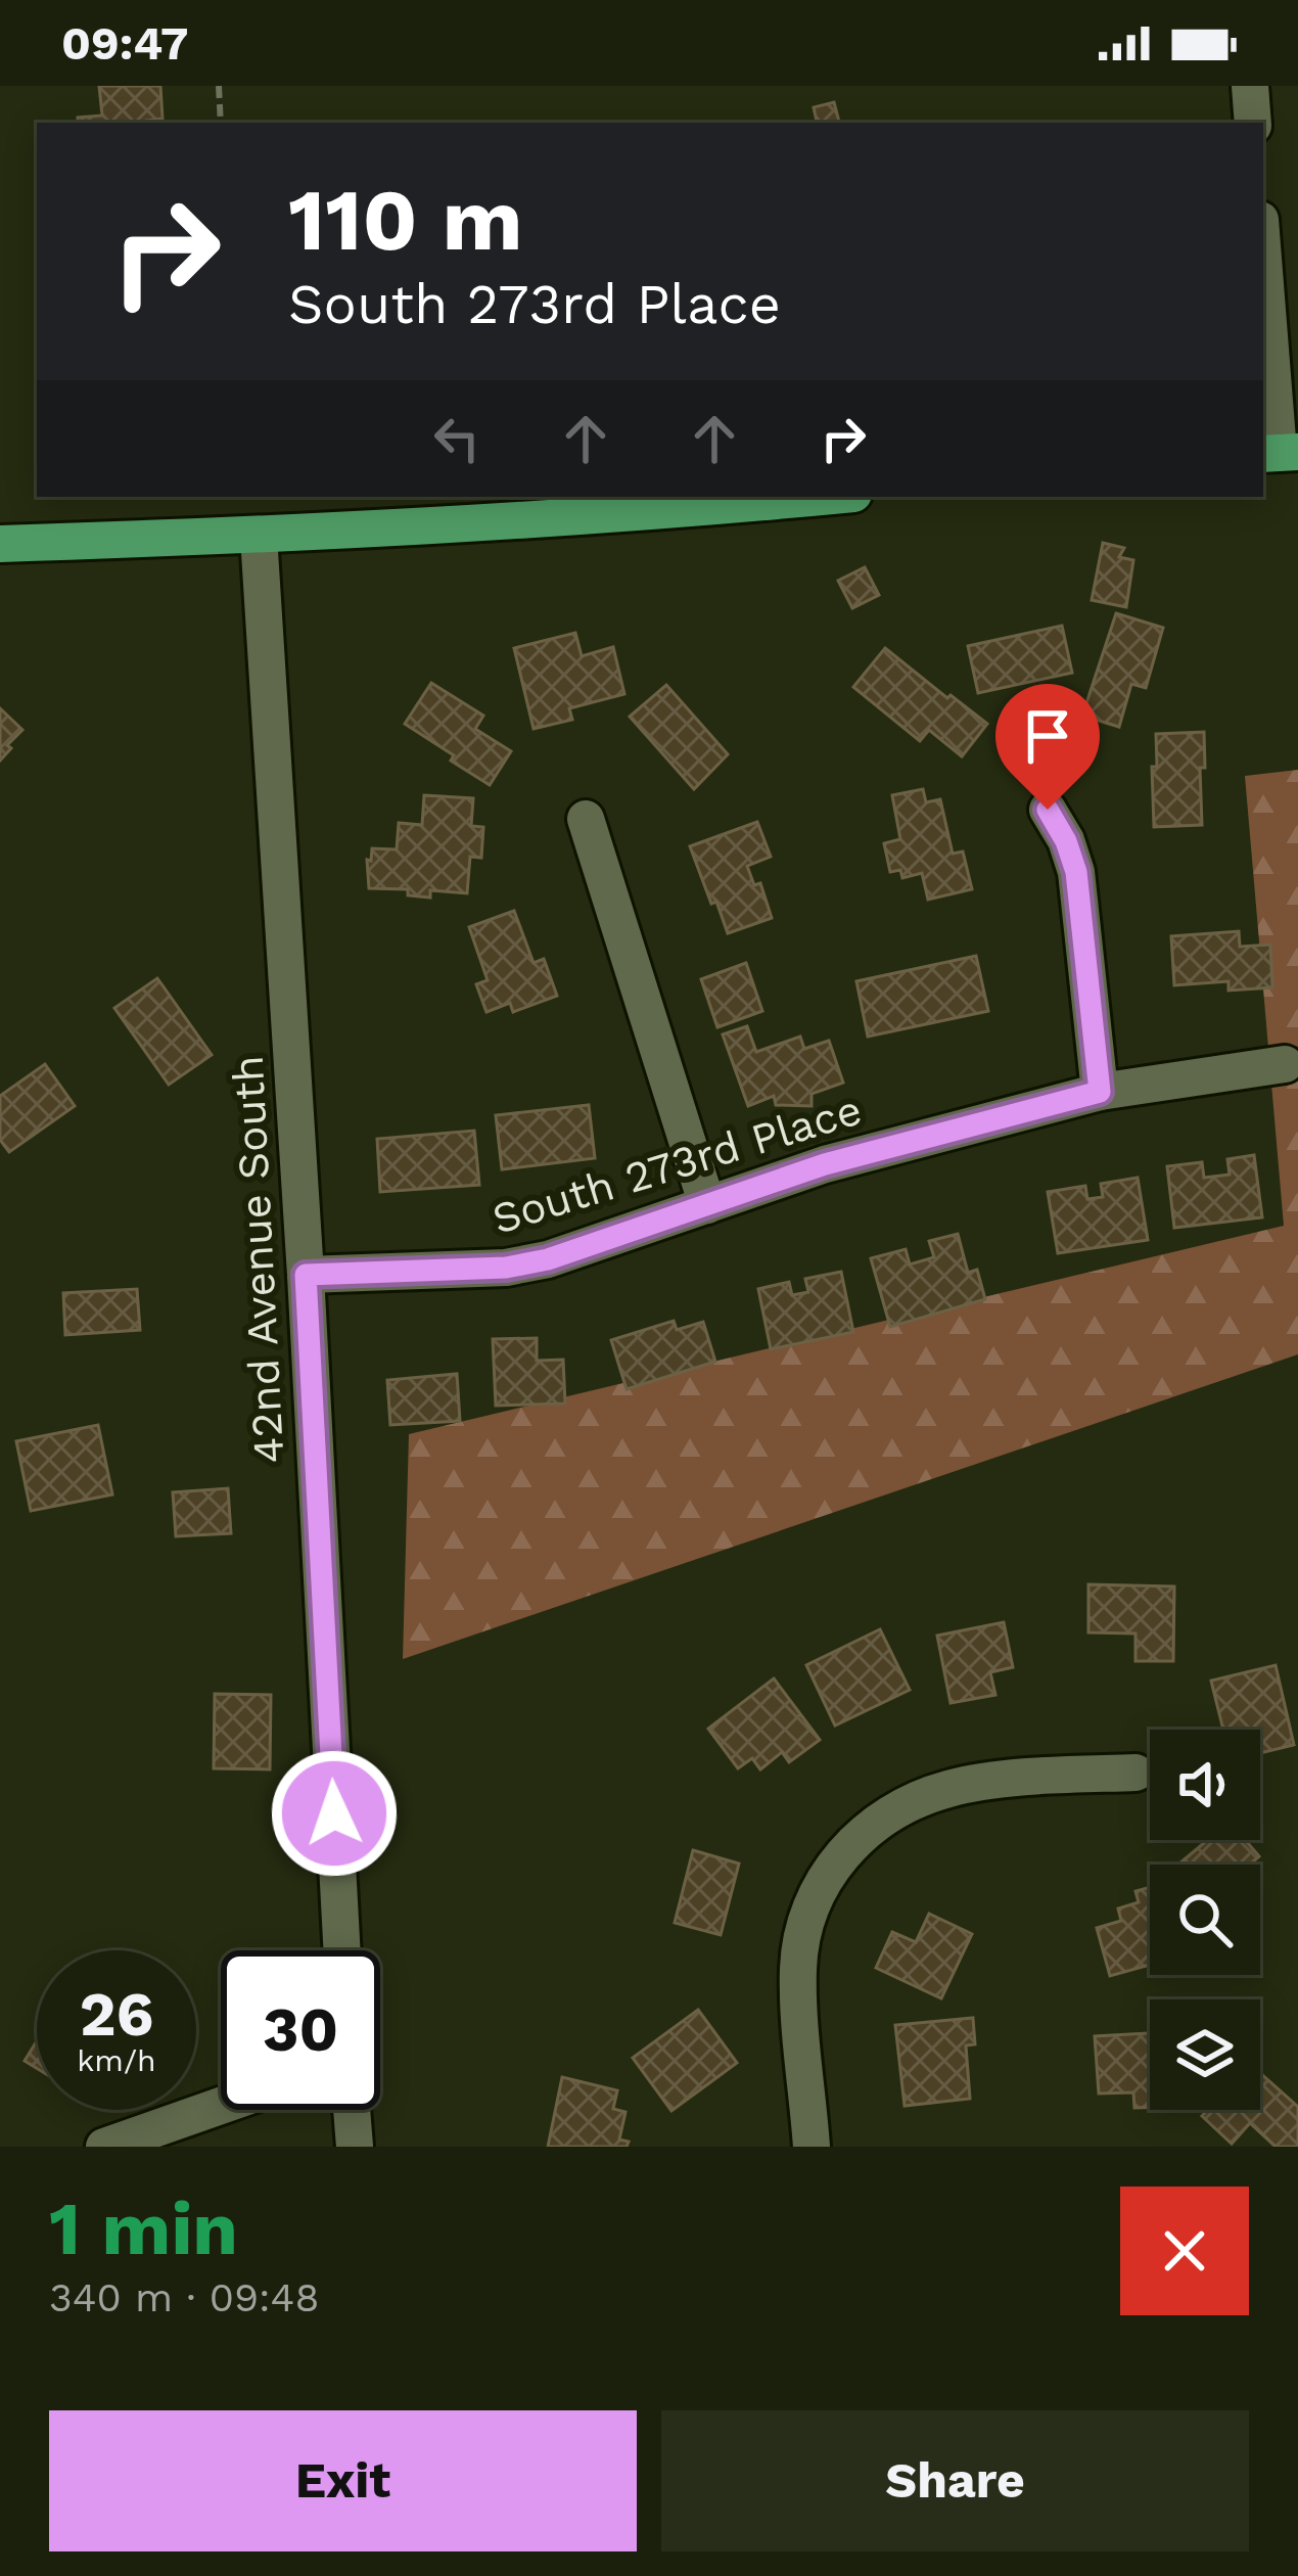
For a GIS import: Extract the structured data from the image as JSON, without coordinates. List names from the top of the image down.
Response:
{
  "streets": {
    "street": ["South 273rd Place", "42nd Avenue South"]
  },
  "crossings": [
    ["South 273rd Place", "42nd Avenue South"]
  ],
  "page": {
    "status": "09:47",
    "turn": ["110 m", "South 273rd Place"],
    "speed": "26 km/h",
    "limit": "30",
    "heading": ["1 min", "340 m · 09:48"],
    "buttons": ["Exit", "Share"]
  }
}
